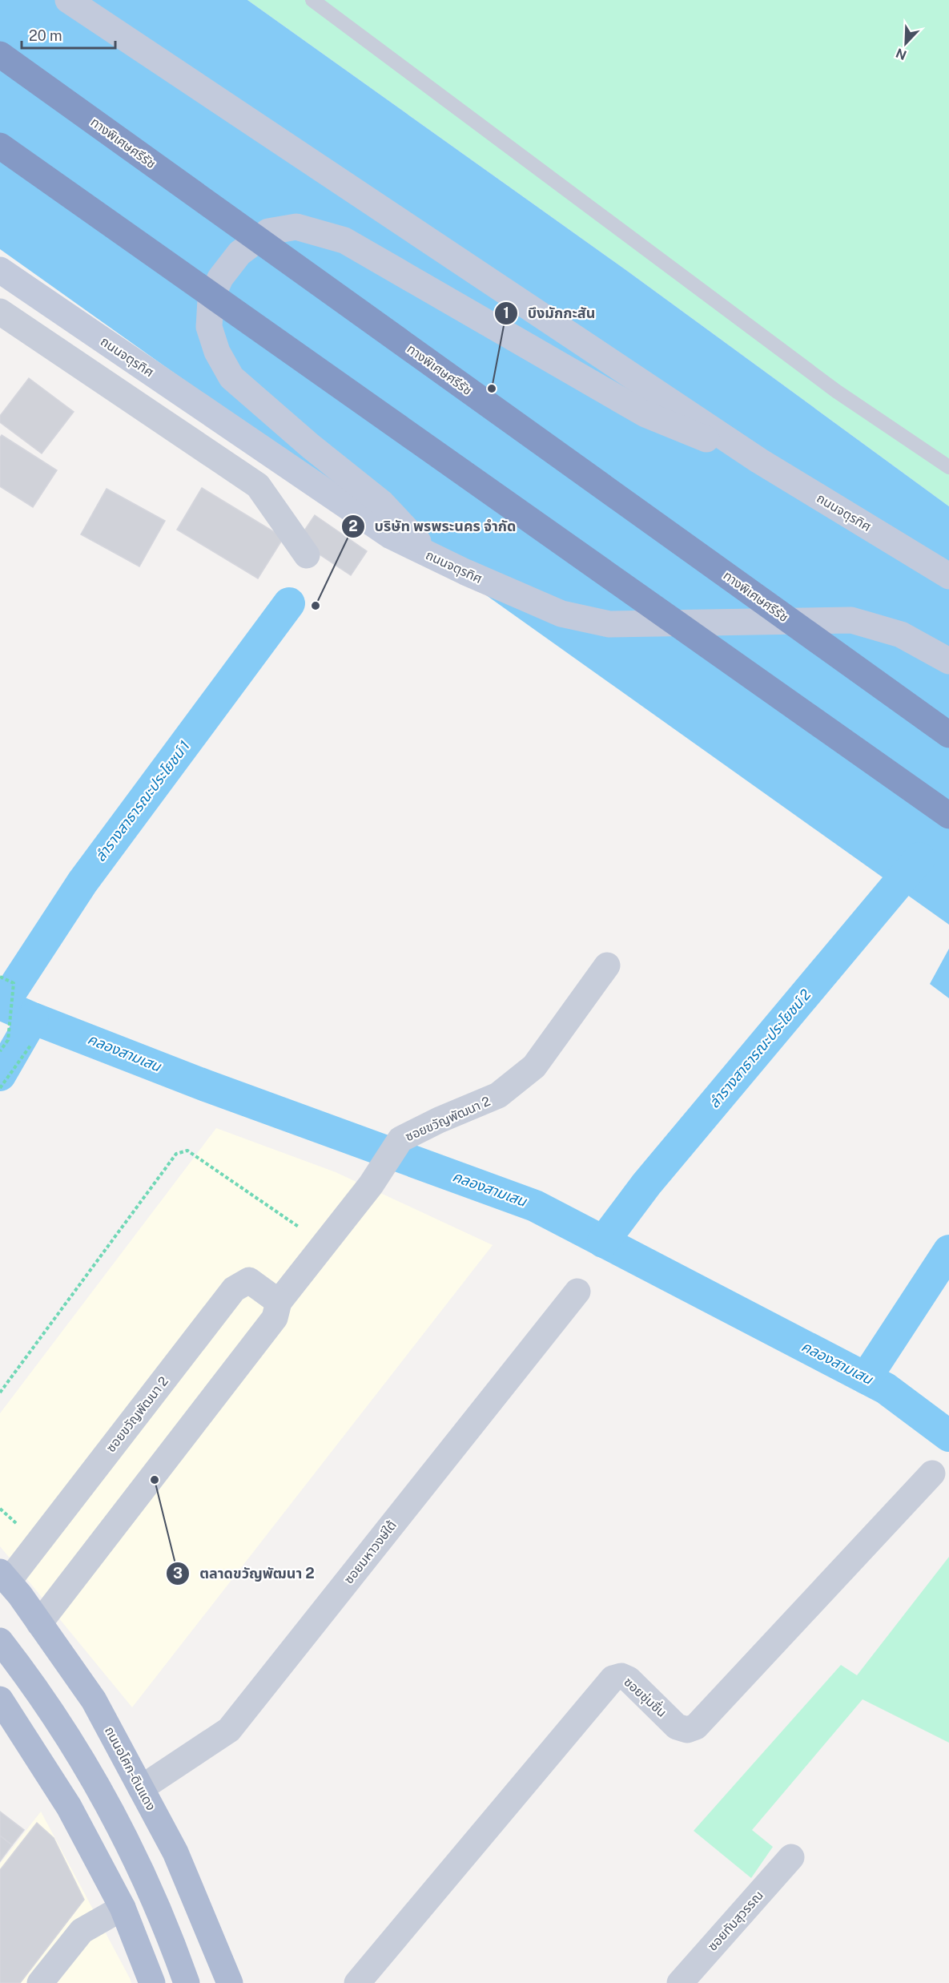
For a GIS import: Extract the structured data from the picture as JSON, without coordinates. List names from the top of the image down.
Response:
{
  "streets": {
    "highway": ["ทางพิเศษศรีรัช"],
    "main road": ["ถนนจตุรทิศ", "ถนนอโศก-ดินแดง"],
    "street": [
      "ซอยขวัญพัฒนา 2",
      "ซอยมหาวงษ์ใต้",
      "ซอยชุ่มชื่น",
      "ซอยทับสุวรรณ"
    ]
  },
  "crossings": [
    ["ซอยขวัญพัฒนา 2", "ถนนอโศก-ดินแดง"],
    ["ซอยมหาวงษ์ใต้", "ถนนอโศก-ดินแดง"]
  ],
  "water": ["ลํารางสาธารณะประโยชน์ 1", "ลํารางสาธารณะประโยชน์ 2", "คลองสามเสน"],
  "places": ["บึงมักกะสัน", "บริษัท พรพระนคร จำกัด", "ตลาดขวัญพัฒนา 2"],
  "scale_bar": "20 m",
  "north": "bottom left"
}
